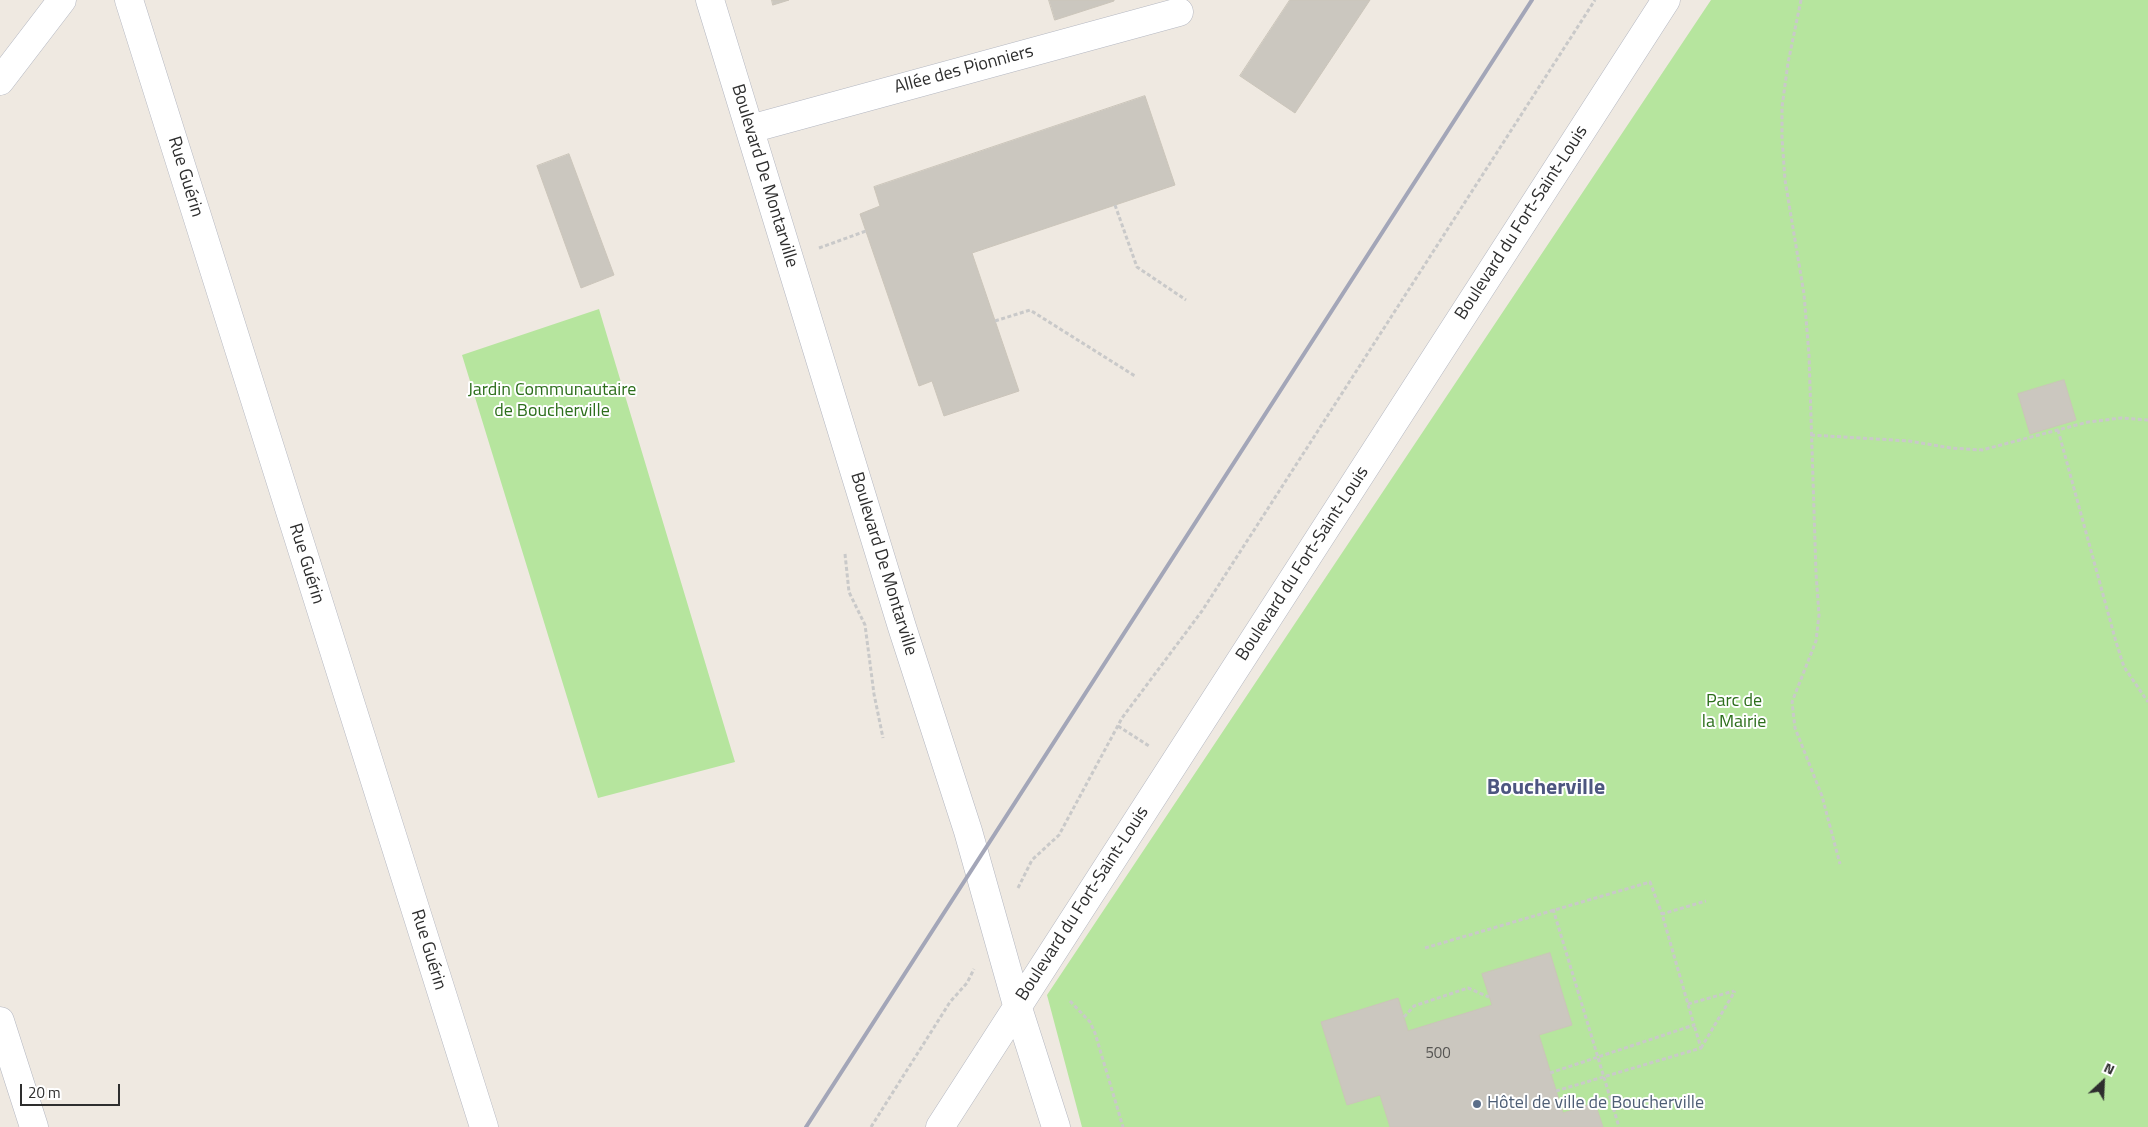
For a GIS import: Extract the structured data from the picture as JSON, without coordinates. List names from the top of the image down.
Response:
{
  "streets": {
    "street": [
      "Allée des Pionniers",
      "Boulevard De Montarville",
      "Rue Guérin",
      "Boulevard du Fort-Saint-Louis"
    ]
  },
  "crossings": [
    ["Allée des Pionniers", "Boulevard De Montarville"],
    ["Boulevard De Montarville", "Boulevard du Fort-Saint-Louis"]
  ],
  "districts": ["Boucherville"],
  "parks": ["Jardin Communautaire de Boucherville", "Parc de la Mairie"],
  "places": ["Hôtel de ville de Boucherville"],
  "house_numbers": ["500"],
  "scale_bar": "20 m",
  "north": "top right"
}
